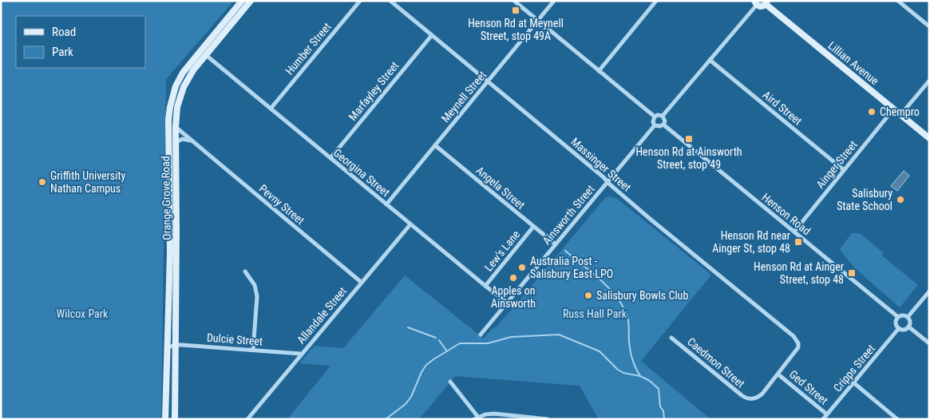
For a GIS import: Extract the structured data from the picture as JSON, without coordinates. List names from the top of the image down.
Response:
{
  "streets": {
    "main road": ["Lillian Avenue", "Orange Grove Road"],
    "street": [
      "Humber Street",
      "Marfayley Street",
      "Meynell Street",
      "Aird Street",
      "Massinger Street",
      "Ainger Street",
      "Georgina Street",
      "Angela Street",
      "Pevny Street",
      "Henson Road",
      "Ainsworth Street",
      "Lew's Lane",
      "Allandale Street",
      "Dulcie Street",
      "Caedmon Street",
      "Cripps Street",
      "Ged Street"
    ]
  },
  "crossings": [
    ["Humber Street", "Georgina Street"],
    ["Lillian Avenue", "Ainger Street"],
    ["Marfayley Street", "Massinger Street"],
    ["Marfayley Street", "Georgina Street"],
    ["Meynell Street", "Massinger Street"],
    ["Meynell Street", "Georgina Street"],
    ["Meynell Street", "Angela Street"],
    ["Aird Street", "Ainger Street"],
    ["Massinger Street", "Ainsworth Street"],
    ["Massinger Street", "Caedmon Street"],
    ["Massinger Street", "Ged Street"],
    ["Ainger Street", "Henson Road"],
    ["Georgina Street", "Orange Grove Road"],
    ["Georgina Street", "Ainsworth Street"],
    ["Georgina Street", "Lew's Lane"],
    ["Georgina Street", "Allandale Street"],
    ["Angela Street", "Ainsworth Street"],
    ["Angela Street", "Lew's Lane"],
    ["Orange Grove Road", "Pevny Street"],
    ["Orange Grove Road", "Dulcie Street"],
    ["Pevny Street", "Allandale Street"],
    ["Henson Road", "Ainsworth Street"],
    ["Henson Road", "Cripps Street"],
    ["Allandale Street", "Dulcie Street"],
    ["Caedmon Street", "Ged Street"],
    ["Cripps Street", "Ged Street"]
  ],
  "parks": ["Wilcox Park", "Russ Hall Park"],
  "places": {
    "transit": [
      "Henson Rd at Meynell Street, stop 49A",
      "Henson Rd at Ainsworth Street, stop 49",
      "Henson Rd near Ainger St, stop 48",
      "Henson Rd at Ainger Street, stop 48"
    ],
    "other": [
      "Chempro",
      "Griffith University Nathan Campus",
      "Salisbury State School",
      "Australia Post - Salisbury East LPO",
      "Apples on Ainsworth",
      "Salisbury Bowls Club"
    ]
  },
  "legend": ["Road", "Park"]
}
